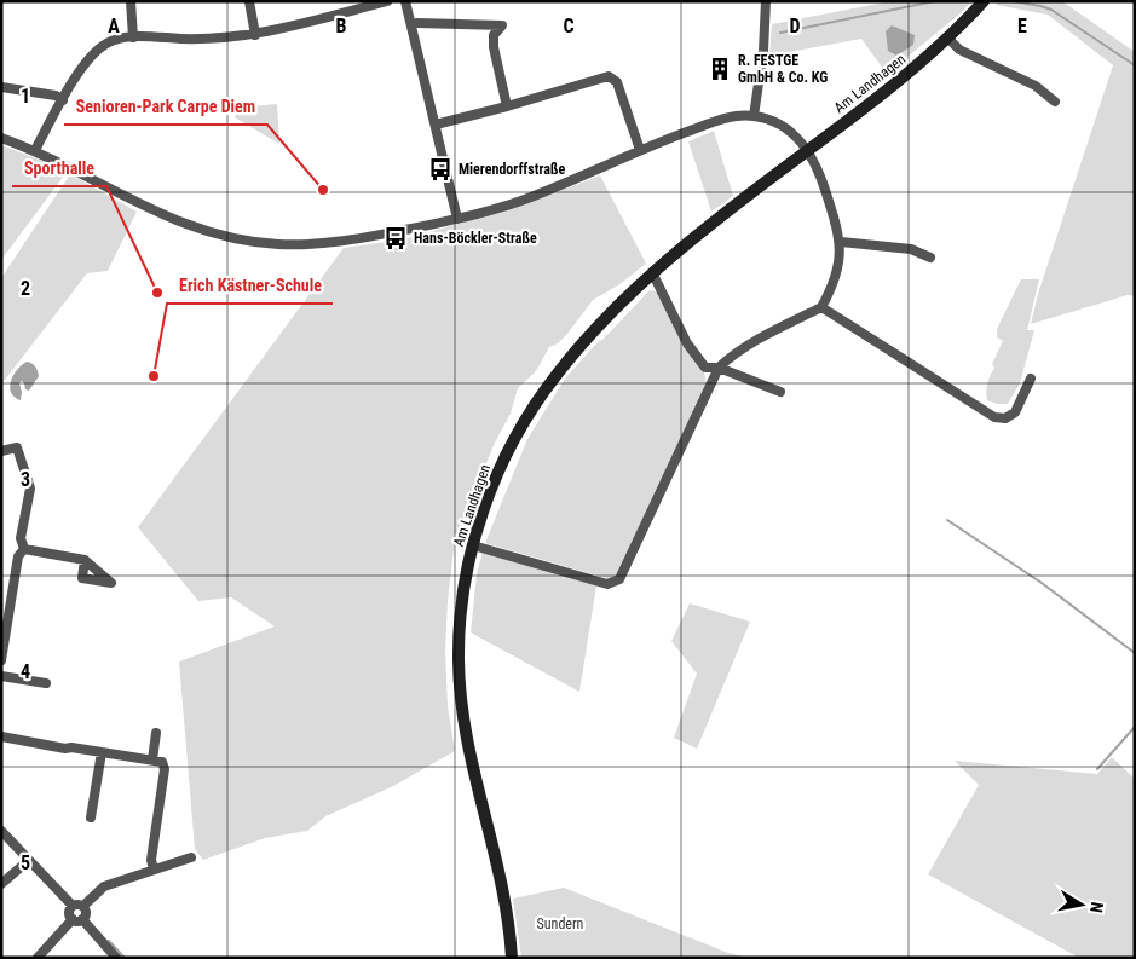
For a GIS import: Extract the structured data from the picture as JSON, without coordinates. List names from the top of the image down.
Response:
{
  "streets": {
    "street": ["Am Landhagen"]
  },
  "parks": ["Sundern"],
  "places": {
    "building": ["R. FESTGE GmbH & Co. KG"],
    "bus stop": ["Mierendorffstraße", "Hans-Böckler-Straße"],
    "other": ["Senioren-Park Carpe Diem", "Sporthalle", "Erich Kästner-Schule"]
  },
  "north": "right",
  "grid": {
    "columns": [
      "A",
      "B",
      "C",
      "D",
      "E"
    ],
    "rows": [
      "1",
      "2",
      "3",
      "4",
      "5"
    ]
  }
}
